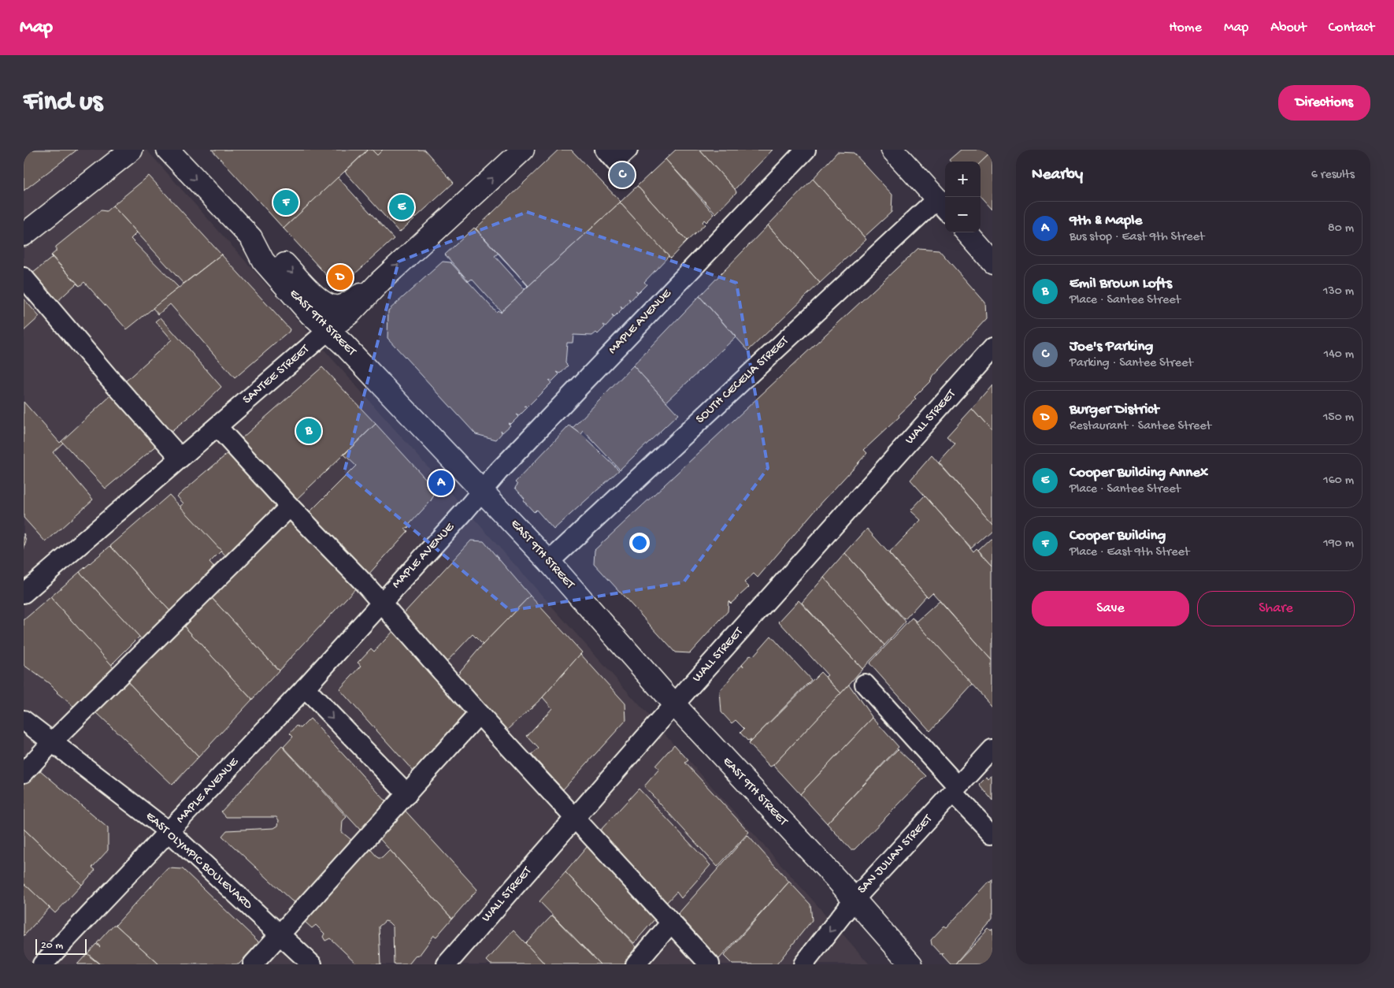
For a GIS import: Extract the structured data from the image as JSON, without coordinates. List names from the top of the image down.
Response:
{
  "streets": {
    "main road": ["EAST 9TH STREET", "SANTEE STREET"],
    "street": [
      "MAPLE AVENUE",
      "SOUTH CECELIA STREET",
      "WALL STREET",
      "SAN JULIAN STREET",
      "EAST OLYMPIC BOULEVARD"
    ]
  },
  "crossings": [
    ["MAPLE AVENUE", "EAST 9TH STREET"],
    ["MAPLE AVENUE", "EAST OLYMPIC BOULEVARD"],
    ["EAST 9TH STREET", "SANTEE STREET"],
    ["EAST 9TH STREET", "SOUTH CECELIA STREET"],
    ["EAST 9TH STREET", "WALL STREET"],
    ["EAST 9TH STREET", "SAN JULIAN STREET"]
  ],
  "scale_bar": "20 m",
  "page": {
    "header": "Map",
    "nav": [
      "Home",
      "Map",
      "About",
      "Contact"
    ],
    "buttons": [
      "Directions",
      ["Save", "Share"]
    ],
    "title": "Find us",
    "heading": ["Nearby", "6 results"],
    "pins": [
      "C",
      "F",
      "E",
      "D",
      "B",
      "A"
    ],
    "map_buttons": ["+", "−"],
    "list": [
      {
        "mark": "A",
        "name": "9th & Maple",
        "note": "Bus stop · East 9th Street",
        "value": "80 m"
      },
      {
        "mark": "B",
        "name": "Emil Brown Lofts",
        "note": "Place · Santee Street",
        "value": "130 m"
      },
      {
        "mark": "C",
        "name": "Joe's Parking",
        "note": "Parking · Santee Street",
        "value": "140 m"
      },
      {
        "mark": "D",
        "name": "Burger District",
        "note": "Restaurant · Santee Street",
        "value": "150 m"
      },
      {
        "mark": "E",
        "name": "Cooper Building Annex",
        "note": "Place · Santee Street",
        "value": "160 m"
      },
      {
        "mark": "F",
        "name": "Cooper Building",
        "note": "Place · East 9th Street",
        "value": "190 m"
      }
    ],
    "scale": "20 m"
  }
}
